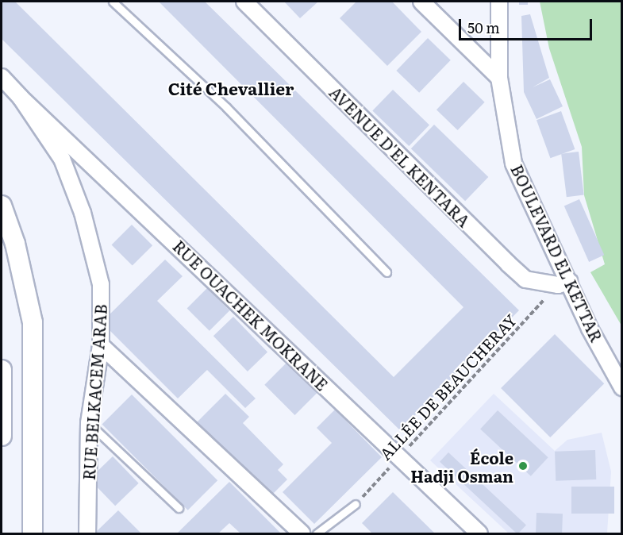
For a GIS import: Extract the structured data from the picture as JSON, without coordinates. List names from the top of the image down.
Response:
{
  "streets": {
    "street": [
      "AVENUE D'EL KENTARA",
      "BOULEVARD EL KETTAR",
      "RUE OUACHEK MOKRANE",
      "RUE BELKACEM ARAB"
    ],
    "path": ["ALLÉE DE BEAUCHERAY"]
  },
  "crossings": [
    ["AVENUE D'EL KENTARA", "BOULEVARD EL KETTAR"],
    ["AVENUE D'EL KENTARA", "ALLÉE DE BEAUCHERAY"],
    ["BOULEVARD EL KETTAR", "ALLÉE DE BEAUCHERAY"],
    ["RUE OUACHEK MOKRANE", "ALLÉE DE BEAUCHERAY"],
    ["RUE OUACHEK MOKRANE", "RUE BELKACEM ARAB"]
  ],
  "districts": ["Cité Chevallier"],
  "places": ["École Hadji Osman"],
  "scale_bar": "50 m"
}
